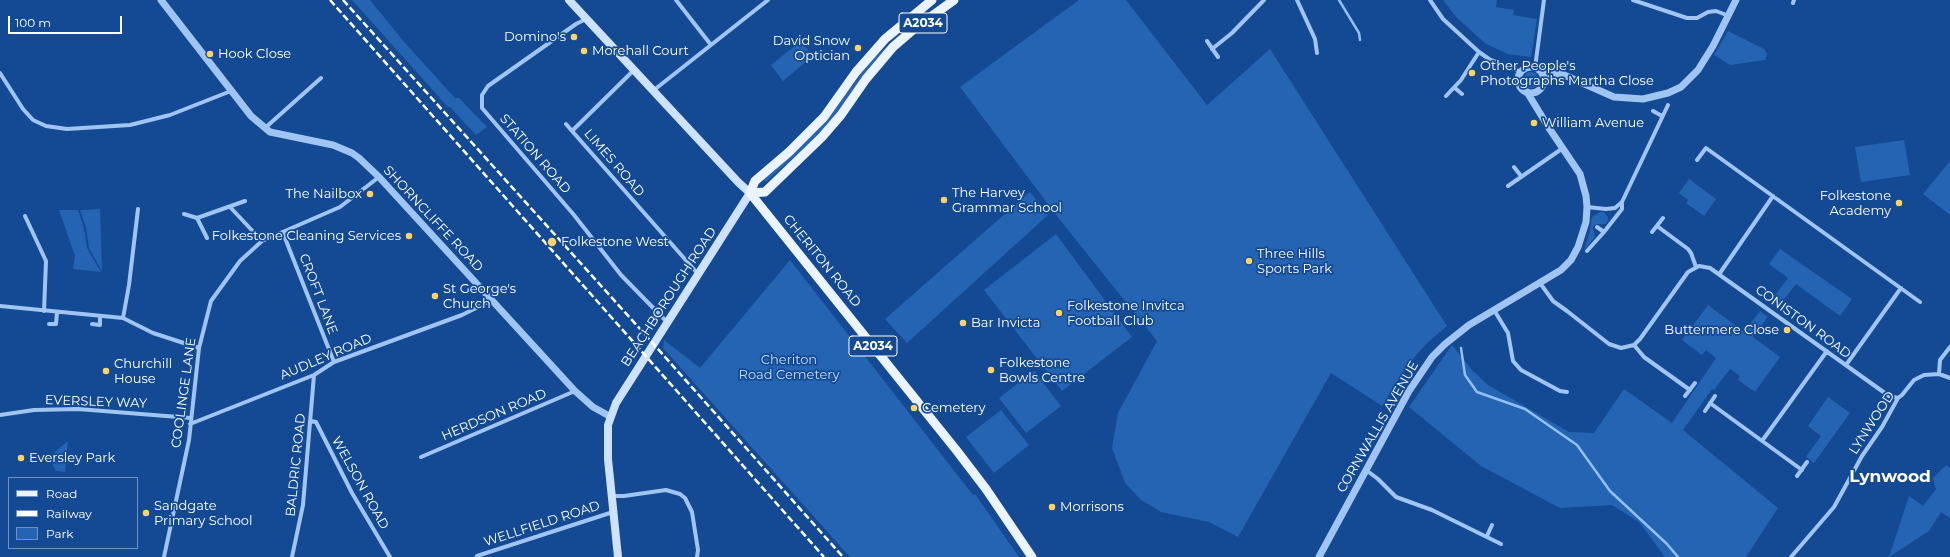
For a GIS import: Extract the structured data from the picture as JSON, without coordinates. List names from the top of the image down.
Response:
{
  "streets": {
    "main road": ["A2034", "CHERITON ROAD", "BEACHBOROUGH ROAD"],
    "street": [
      "STATION ROAD",
      "LIMES ROAD",
      "SHORNCLIFFE ROAD",
      "CROFT LANE",
      "CONISTON ROAD",
      "AUDLEY ROAD",
      "COOLINGE LANE",
      "EVERSLEY WAY",
      "HERDSON ROAD",
      "LYNWOOD",
      "CORNWALLIS AVENUE",
      "BALDRIC ROAD",
      "WELSON ROAD",
      "WELLFIELD ROAD"
    ]
  },
  "crossings": [
    ["A2034", "CHERITON ROAD"],
    ["A2034", "BEACHBOROUGH ROAD"],
    ["STATION ROAD", "CHERITON ROAD"],
    ["STATION ROAD", "BEACHBOROUGH ROAD"],
    ["LIMES ROAD", "CHERITON ROAD"],
    ["LIMES ROAD", "BEACHBOROUGH ROAD"],
    ["SHORNCLIFFE ROAD", "BEACHBOROUGH ROAD"],
    ["SHORNCLIFFE ROAD", "AUDLEY ROAD"],
    ["SHORNCLIFFE ROAD", "COOLINGE LANE"],
    ["SHORNCLIFFE ROAD", "HERDSON ROAD"],
    ["CHERITON ROAD", "BEACHBOROUGH ROAD"],
    ["CROFT LANE", "AUDLEY ROAD"],
    ["CROFT LANE", "COOLINGE LANE"],
    ["CONISTON ROAD", "LYNWOOD"],
    ["AUDLEY ROAD", "COOLINGE LANE"],
    ["AUDLEY ROAD", "BALDRIC ROAD"],
    ["COOLINGE LANE", "EVERSLEY WAY"],
    ["BALDRIC ROAD", "WELSON ROAD"]
  ],
  "districts": ["Lynwood"],
  "parks": ["Cheriton Road Cemetery"],
  "places": [
    "Domino's",
    "David Snow Optician",
    "Morehall Court",
    "Hook Close",
    "Other People's Photographs Martha Close",
    "William Avenue",
    "The Nailbox",
    "The Harvey Grammar School",
    "Folkestone Academy",
    "Folkestone Cleaning Services",
    "Folkestone West",
    "Three Hills Sports Park",
    "St George's Church",
    "Folkestone Invitca Football Club",
    "Bar Invicta",
    "Buttermere Close",
    "Folkestone Bowls Centre",
    "Churchill House",
    "Cemetery",
    "Eversley Park",
    "Morrisons",
    "Sandgate Primary School"
  ],
  "legend": ["Road", "Railway", "Park"],
  "scale_bar": "100 m"
}
